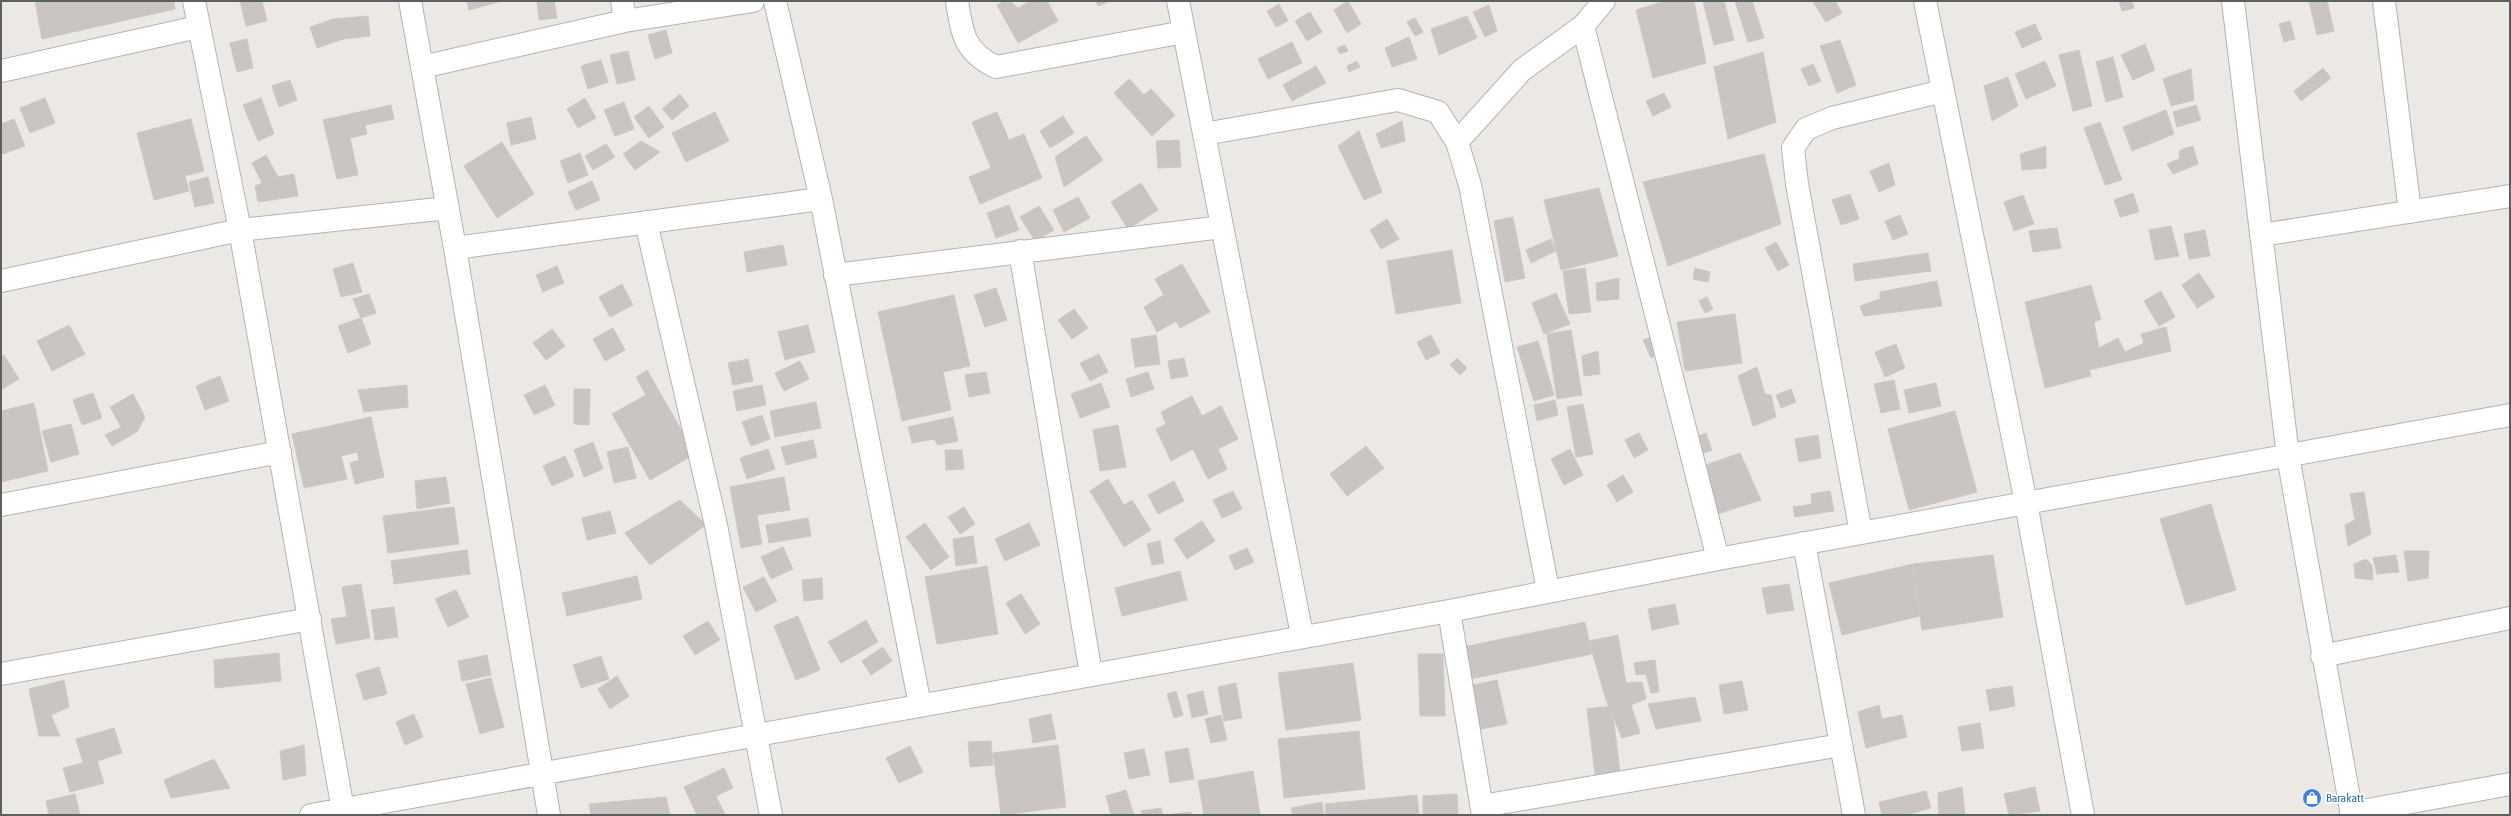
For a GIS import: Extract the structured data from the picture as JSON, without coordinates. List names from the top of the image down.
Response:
{
  "places": {
    "shop": ["Barakatt"]
  }
}
